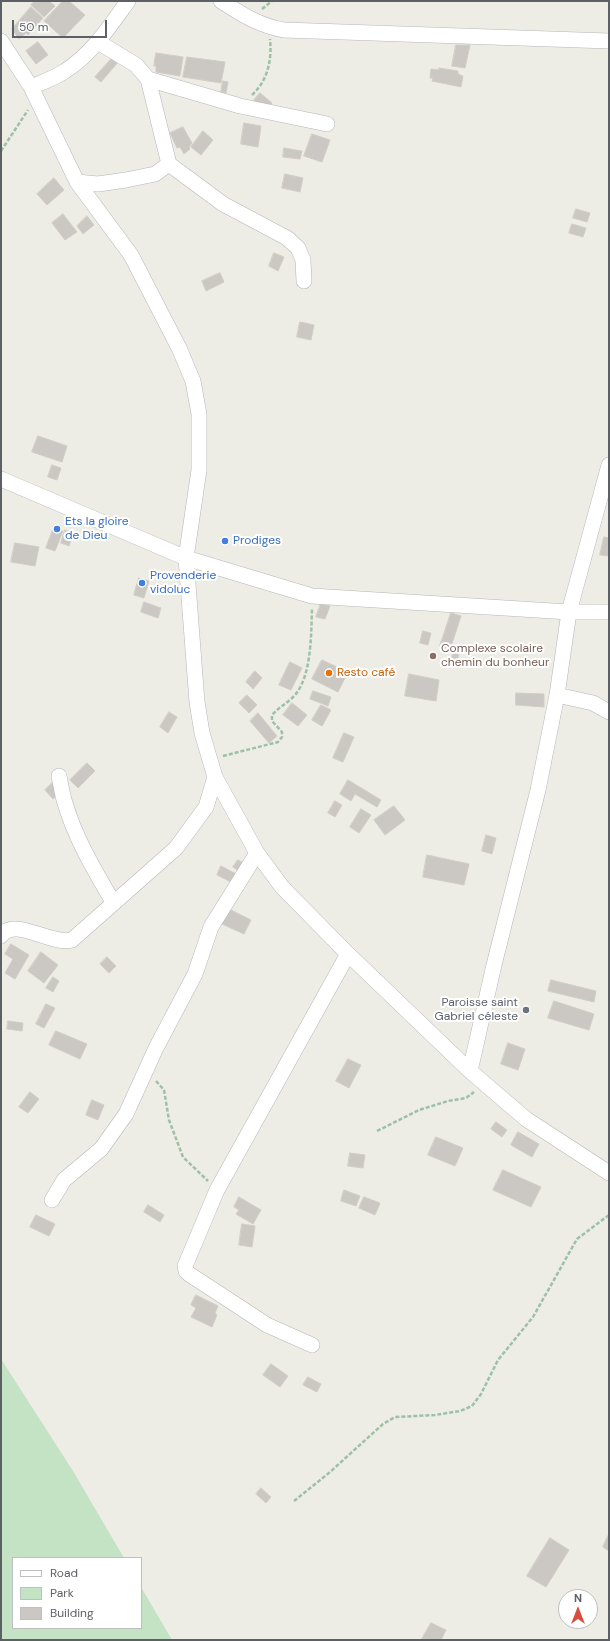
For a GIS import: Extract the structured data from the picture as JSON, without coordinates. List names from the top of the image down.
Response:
{
  "places": [
    "Ets la gloire de Dieu",
    "Prodiges",
    "Provenderie vidoluc",
    "Complexe scolaire chemin du bonheur",
    "Resto café",
    "Paroisse saint Gabriel céleste"
  ],
  "legend": ["Road", "Park", "Building"],
  "scale_bar": "50 m",
  "north": "top"
}
